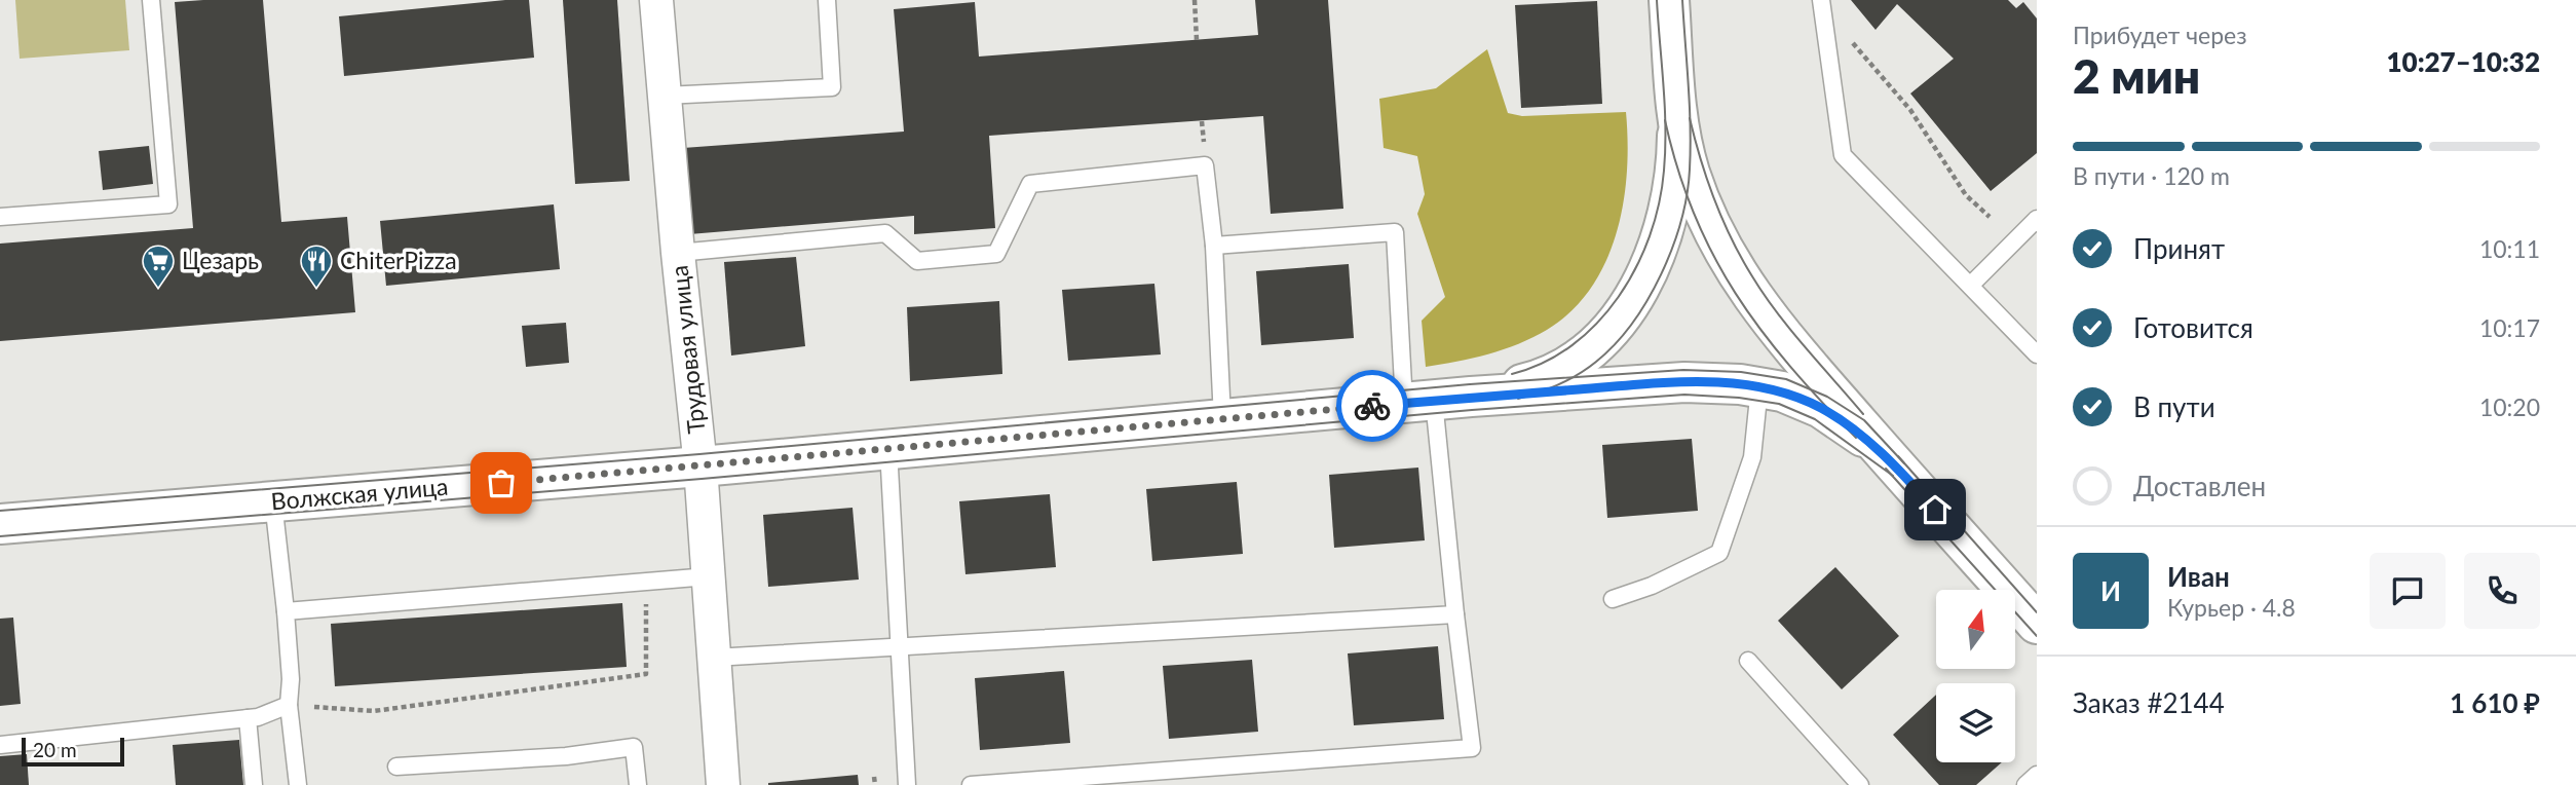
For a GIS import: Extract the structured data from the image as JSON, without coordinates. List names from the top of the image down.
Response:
{
  "streets": {
    "street": ["Трудовая улица", "Волжская улица"]
  },
  "crossings": [
    ["Трудовая улица", "Волжская улица"]
  ],
  "places": {
    "supermarket": ["Цезарь"],
    "restaurant": ["ChiterPizza"]
  },
  "scale_bar": "20 m",
  "north": "top",
  "page": {
    "heading": ["2 мин", "Прибудет через", "10:27–10:32"],
    "panel": [
      "Иван",
      "Курьер · 4.8",
      "Заказ #2144",
      "1 610 ₽"
    ],
    "bar": "В пути · 120 m",
    "list": [
      ["Принят", "10:11"],
      ["Готовится", "10:17"],
      ["В пути", "10:20"],
      "Доставлен"
    ],
    "round": "И",
    "scale": "20 m"
  }
}
